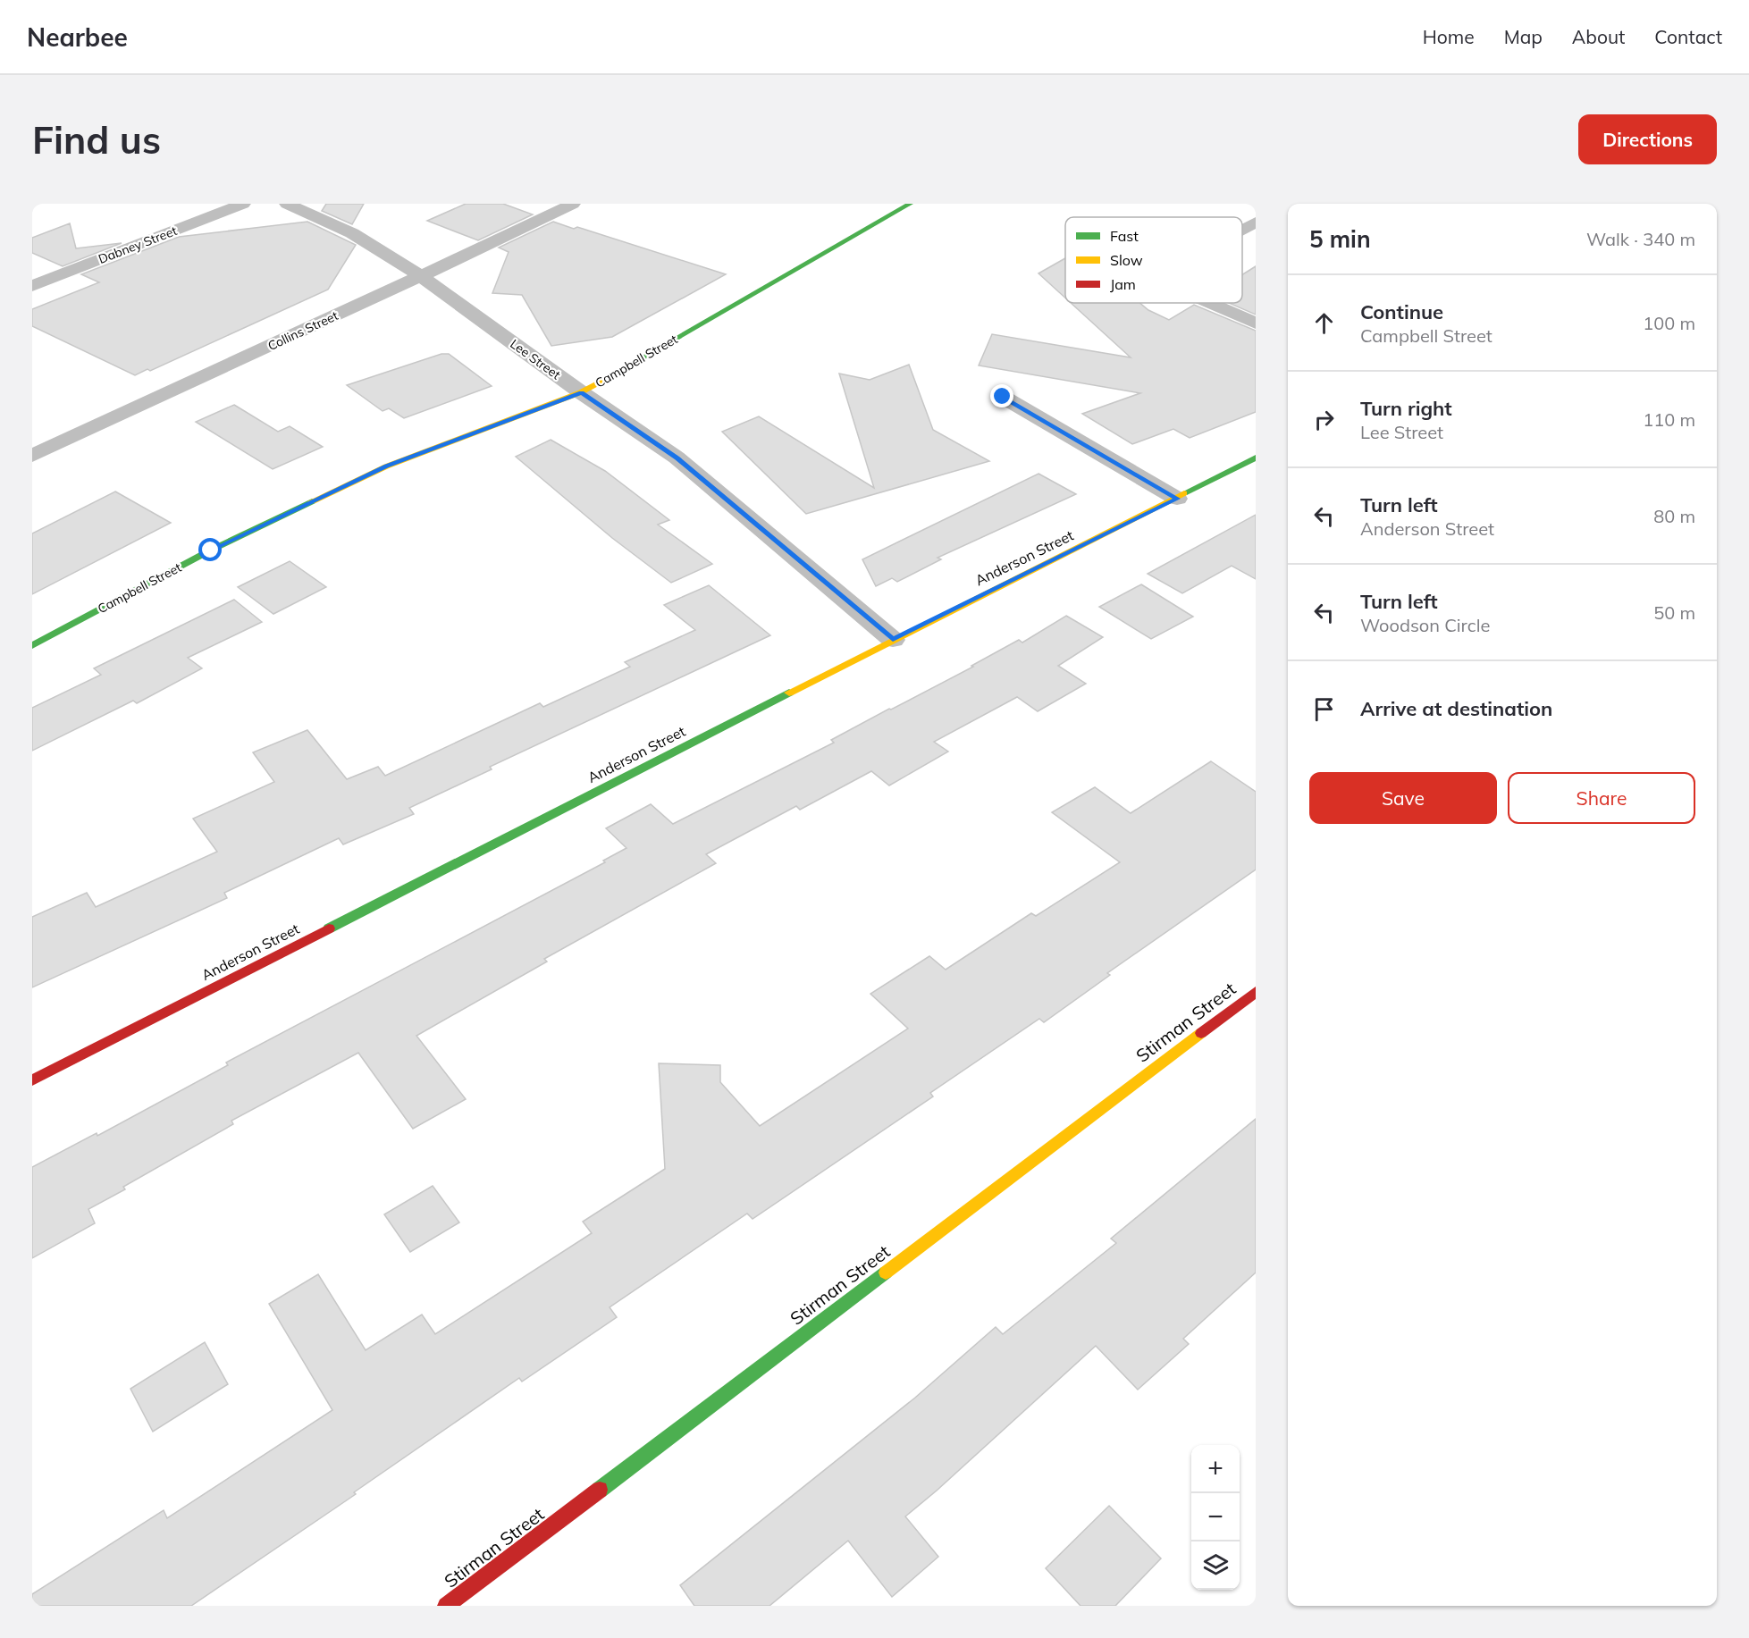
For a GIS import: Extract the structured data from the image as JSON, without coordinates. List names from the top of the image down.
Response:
{
  "streets": {
    "street": [
      "Dabney Street",
      "Collins Street",
      "Lee Street",
      "Campbell Street",
      "Anderson Street",
      "Stirman Street"
    ]
  },
  "crossings": [
    ["Collins Street", "Lee Street"],
    ["Lee Street", "Campbell Street"],
    ["Lee Street", "Anderson Street"]
  ],
  "legend": ["Fast", "Slow", "Jam"],
  "page": {
    "header": "Nearbee",
    "nav": [
      "Home",
      "Map",
      "About",
      "Contact"
    ],
    "buttons": [
      "Directions",
      ["Save", "Share"]
    ],
    "title": "Find us",
    "heading": ["5 min", "Walk · 340 m"],
    "list": [
      ["Continue", "Campbell Street", "100 m"],
      ["Turn right", "Lee Street", "110 m"],
      ["Turn left", "Anderson Street", "80 m"],
      ["Turn left", "Woodson Circle", "50 m"],
      "Arrive at destination"
    ],
    "map_buttons": ["+", "−"]
  }
}
